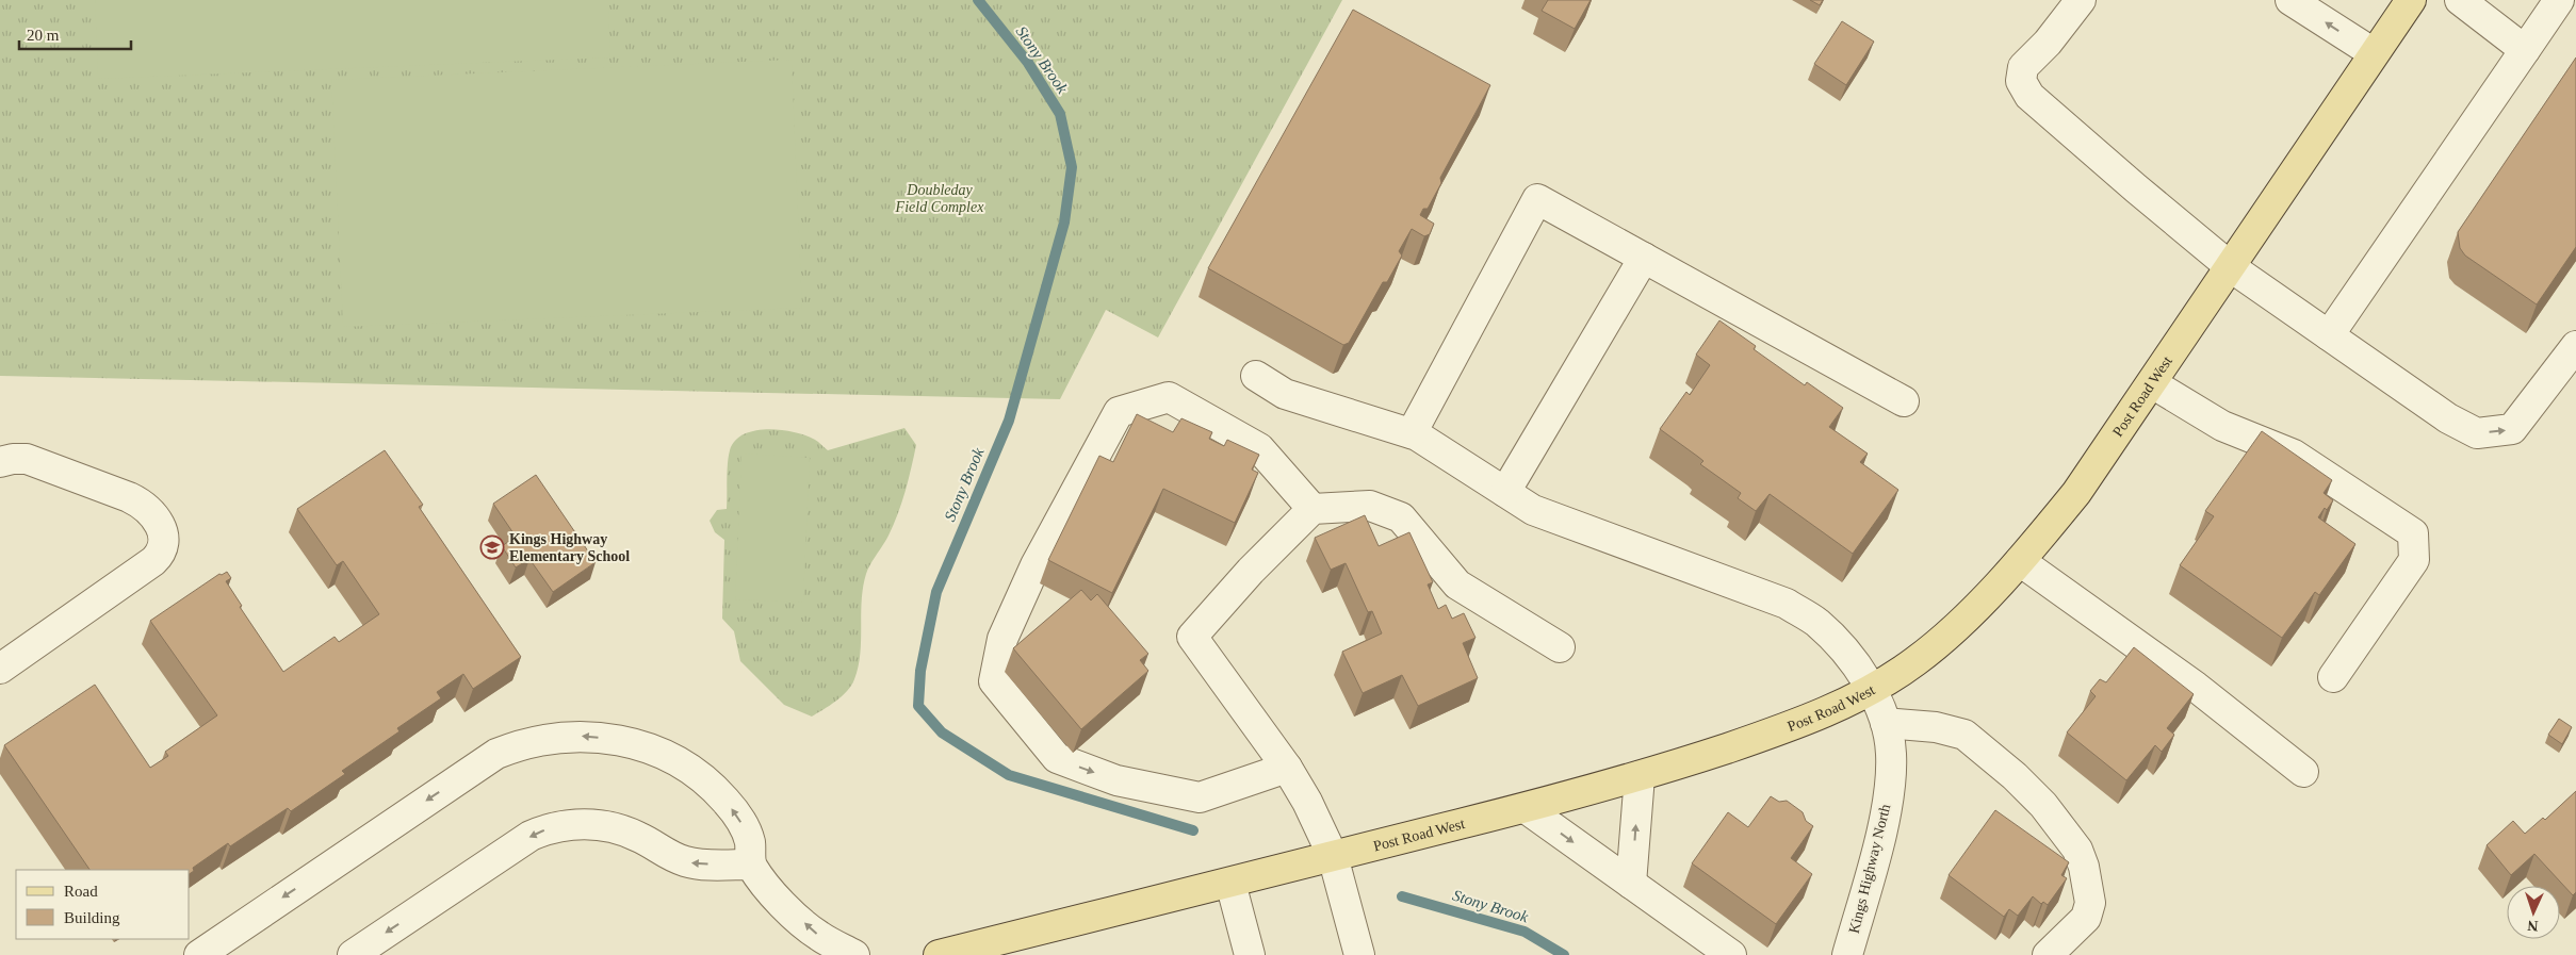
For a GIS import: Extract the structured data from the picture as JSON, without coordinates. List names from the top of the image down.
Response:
{
  "streets": {
    "main road": ["Post Road West"],
    "street": ["Kings Highway North"]
  },
  "crossings": [
    ["Post Road West", "Kings Highway North"]
  ],
  "water": ["Stony Brook"],
  "parks": ["Doubleday Field Complex"],
  "places": {
    "school or university": ["Kings Highway Elementary School"]
  },
  "legend": ["Road", "Building"],
  "scale_bar": "20 m",
  "north": "bottom"
}
